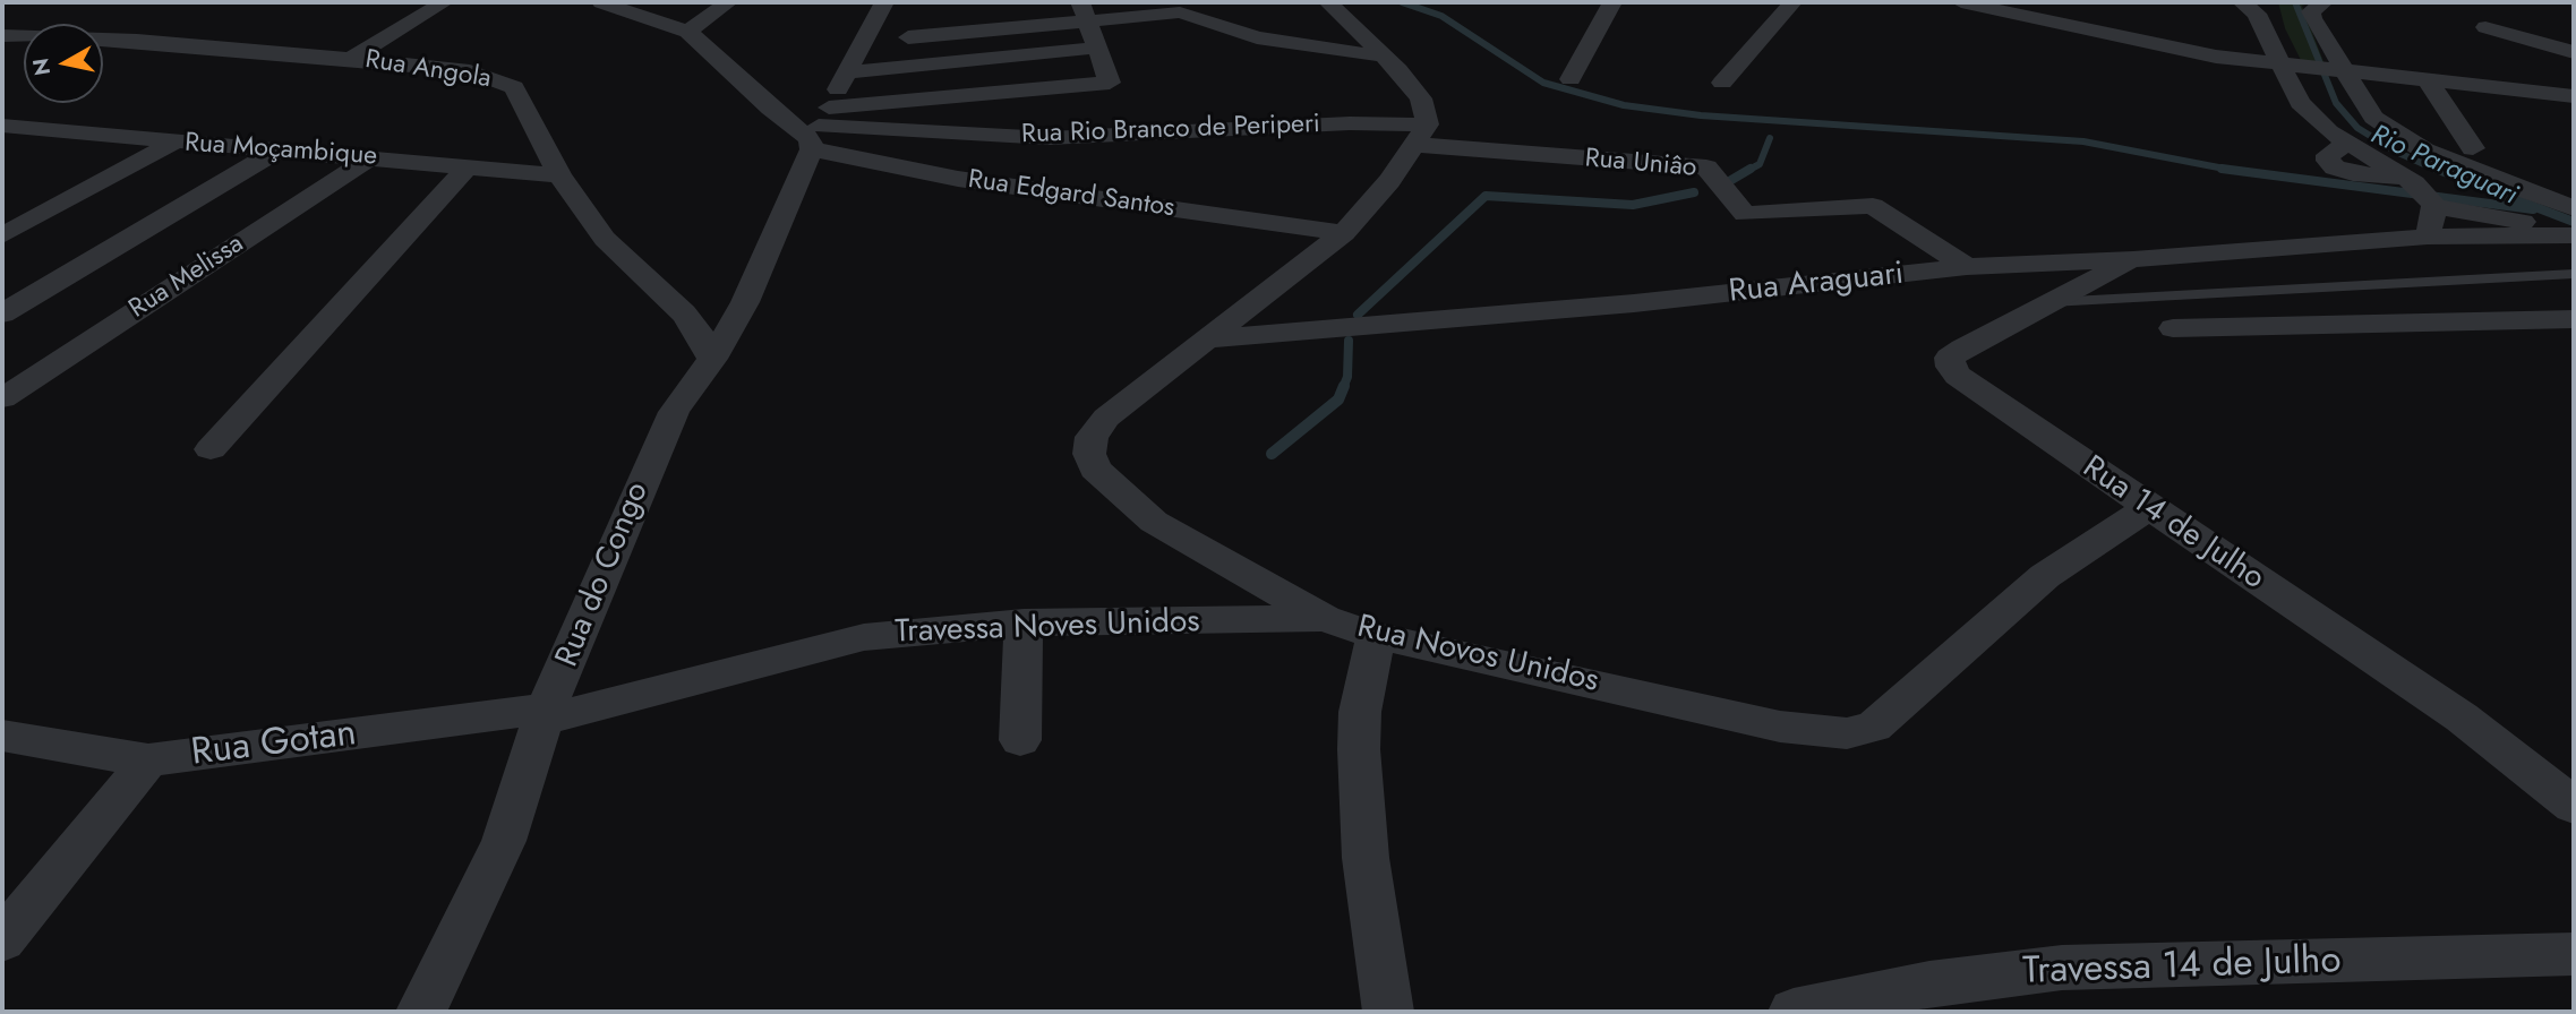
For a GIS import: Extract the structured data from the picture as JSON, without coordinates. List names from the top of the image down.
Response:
{
  "streets": {
    "street": [
      "Rua Angola",
      "Rua Rio Branco de Periperi",
      "Rua Moçambique",
      "Rua Uniâo",
      "Rua Edgard Santos",
      "Rua Melissa",
      "Rua Araguari",
      "Rua 14 de Julho",
      "Rua do Congo",
      "Travessa Noves Unidos",
      "Rua Novos Unidos",
      "Rua Gotan",
      "Travessa 14 de Julho"
    ]
  },
  "crossings": [
    ["Rua Angola", "Rua Moçambique"],
    ["Rua Angola", "Rua do Congo"],
    ["Rua Rio Branco de Periperi", "Rua Uniâo"],
    ["Rua Rio Branco de Periperi", "Rua Edgard Santos"],
    ["Rua Rio Branco de Periperi", "Rua do Congo"],
    ["Rua Rio Branco de Periperi", "Rua Novos Unidos"],
    ["Rua Moçambique", "Rua Melissa"],
    ["Rua Uniâo", "Rua Araguari"],
    ["Rua Uniâo", "Rua Novos Unidos"],
    ["Rua Edgard Santos", "Rua do Congo"],
    ["Rua Edgard Santos", "Rua Novos Unidos"],
    ["Rua Araguari", "Rua 14 de Julho"],
    ["Rua Araguari", "Rua Novos Unidos"],
    ["Rua 14 de Julho", "Rua Novos Unidos"],
    ["Rua do Congo", "Travessa Noves Unidos"],
    ["Rua do Congo", "Rua Gotan"],
    ["Travessa Noves Unidos", "Rua Novos Unidos"],
    ["Travessa Noves Unidos", "Rua Gotan"]
  ],
  "water": ["Rio Paraguari"],
  "north": "left"
}
